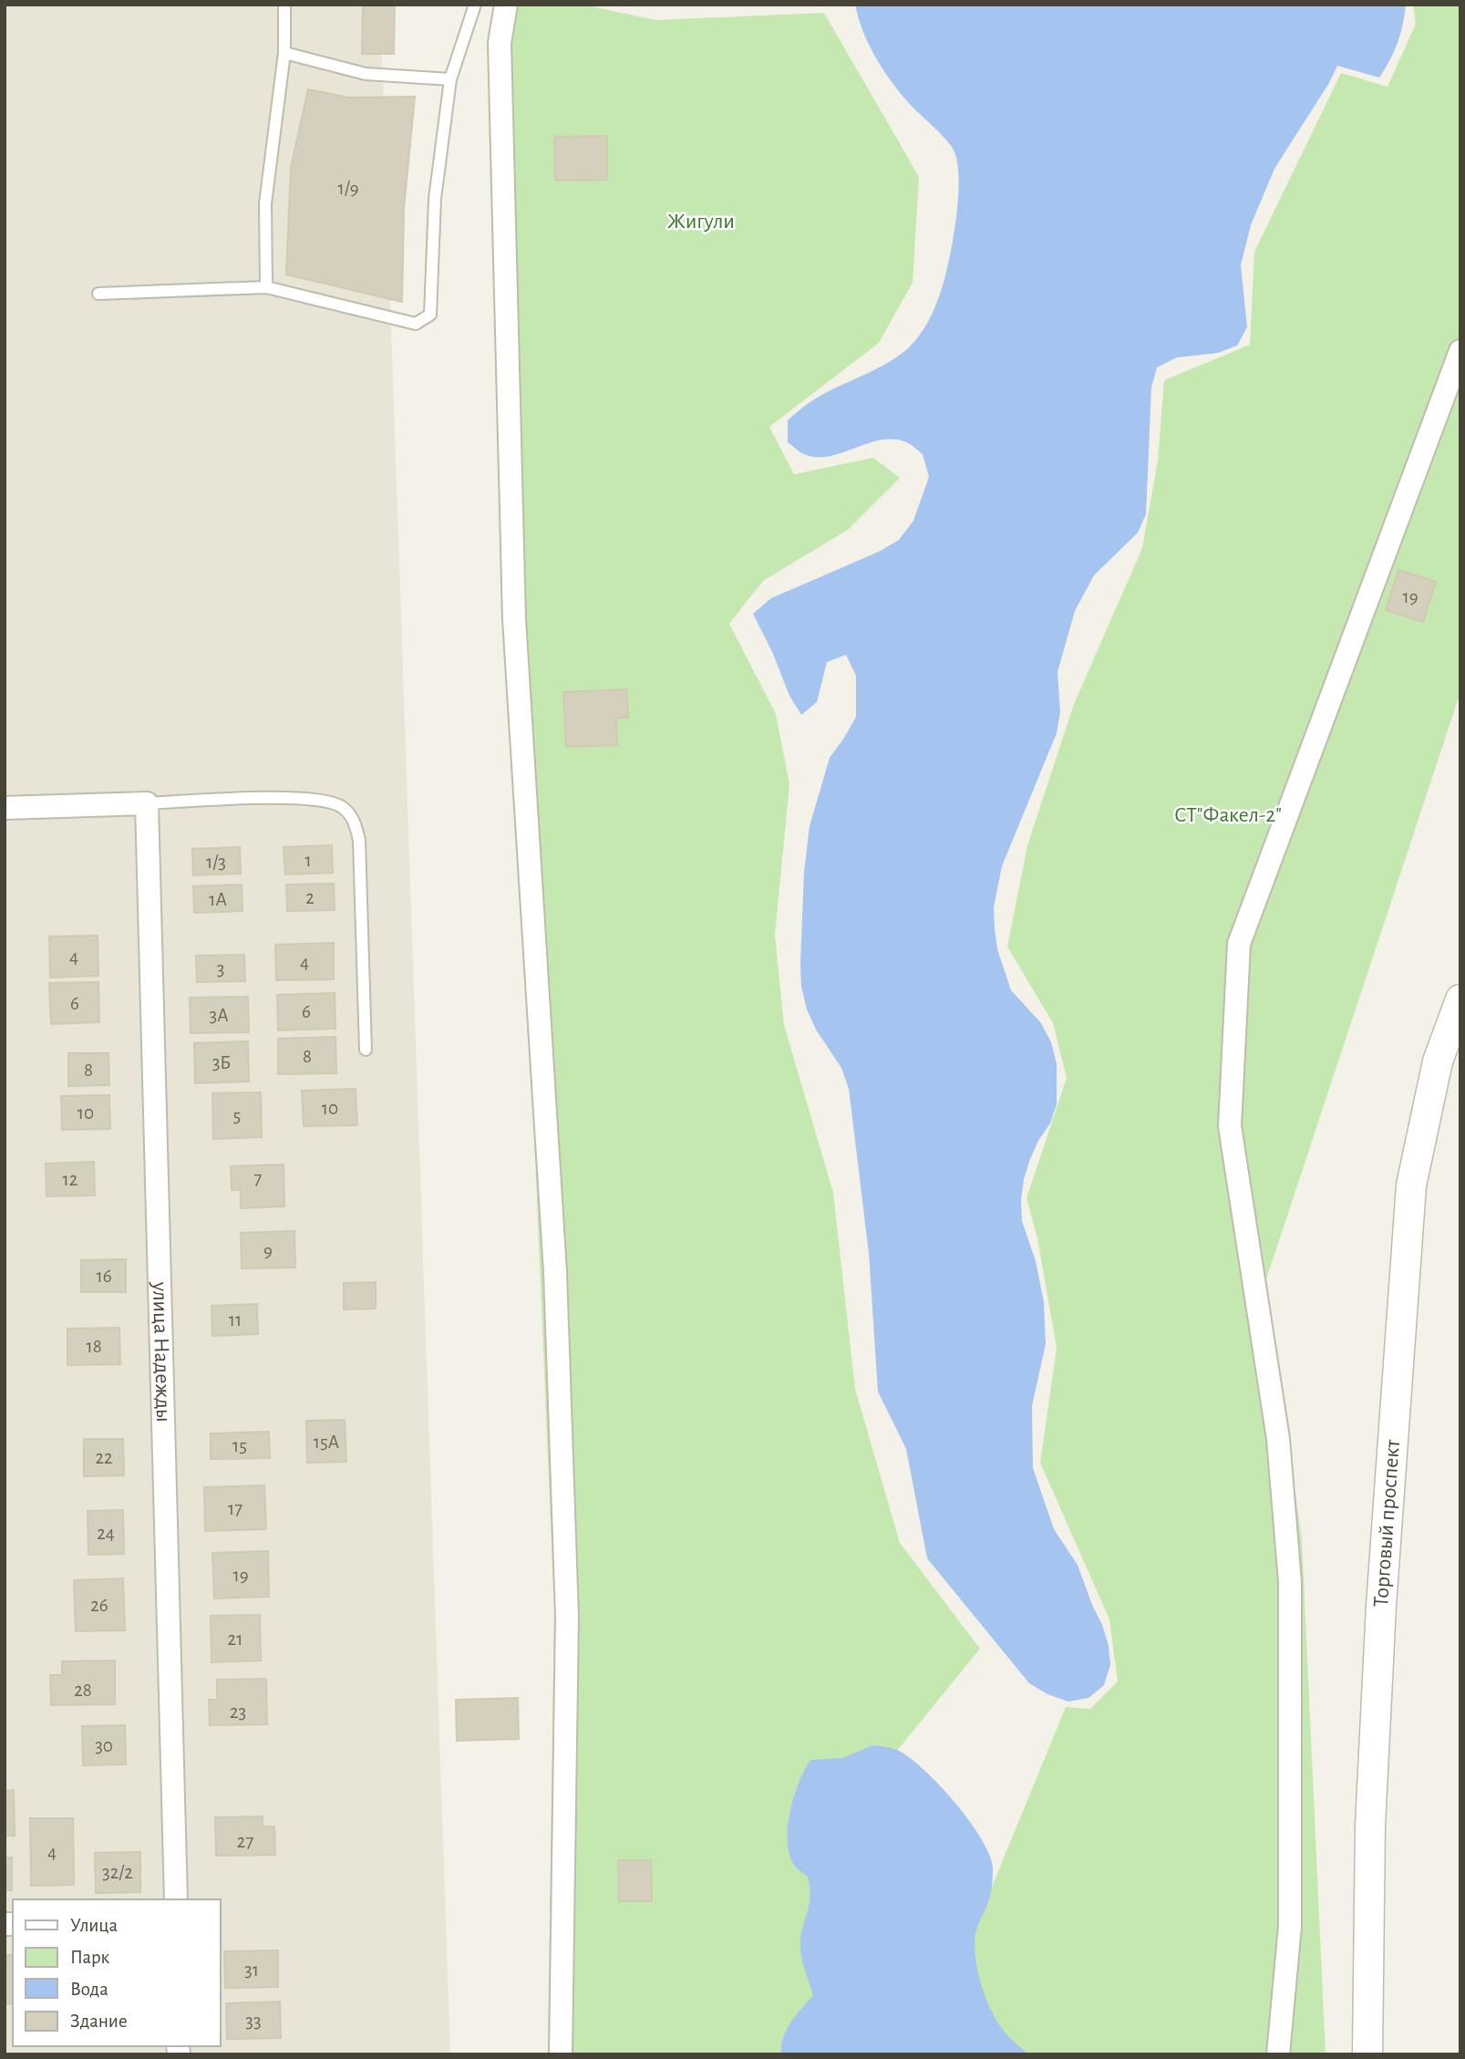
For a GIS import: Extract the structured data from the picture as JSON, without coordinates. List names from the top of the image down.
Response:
{
  "streets": {
    "street": ["улица Надежды", "Торговый проспект"]
  },
  "parks": ["Жигули", "СТ\"Факел-2\""],
  "house_numbers": [
    "1/9",
    "19",
    "1",
    "1/3",
    "2",
    "1А",
    "4",
    "4",
    "3",
    "6",
    "6",
    "3А",
    "8",
    "3Б",
    "8",
    "10",
    "10",
    "5",
    "7",
    "12",
    "9",
    "16",
    "11",
    "18",
    "15А",
    "15",
    "22",
    "17",
    "24",
    "19",
    "26",
    "21",
    "28",
    "23",
    "30",
    "27",
    "4",
    "32/2",
    "31",
    "33"
  ],
  "legend": [
    "Улица",
    "Парк",
    "Вода",
    "Здание"
  ]
}
